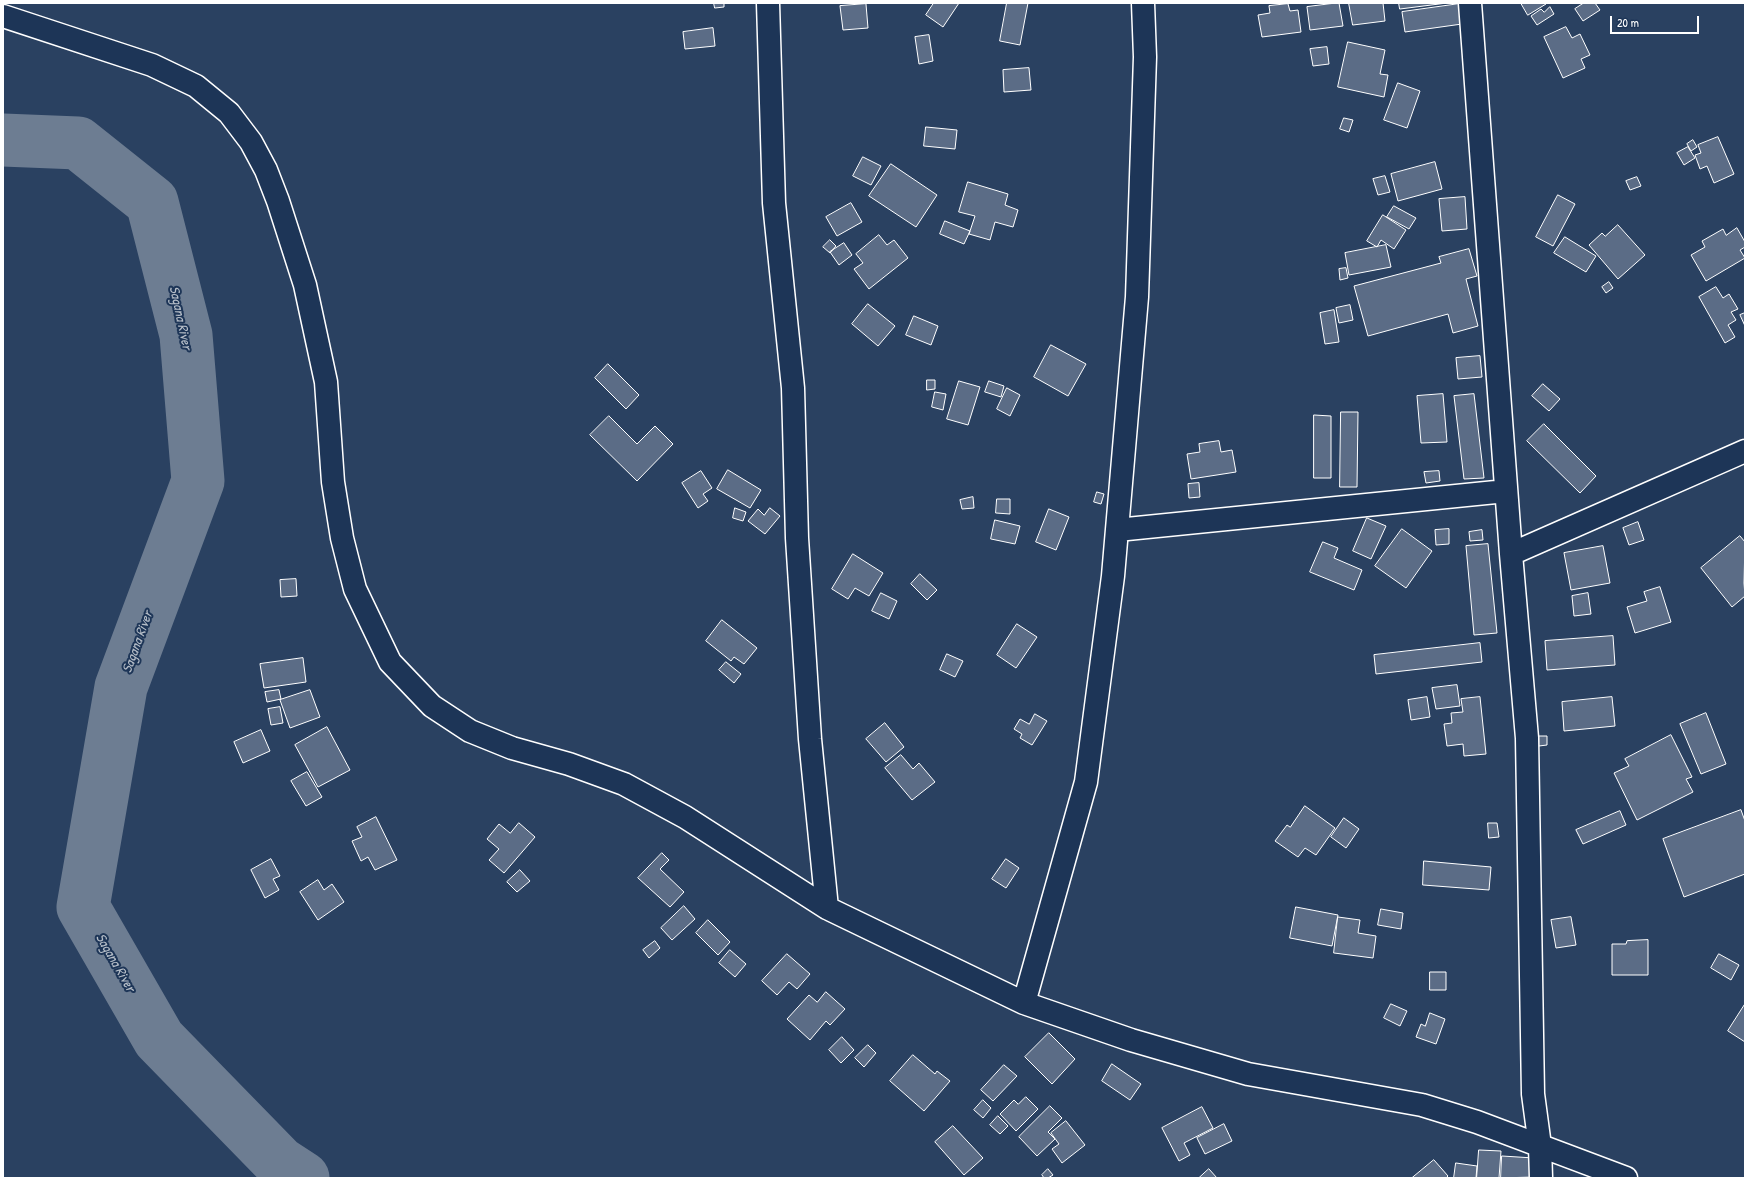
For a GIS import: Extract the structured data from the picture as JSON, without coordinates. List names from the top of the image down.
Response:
{
  "water": ["Sagana River"],
  "scale_bar": "20 m"
}
